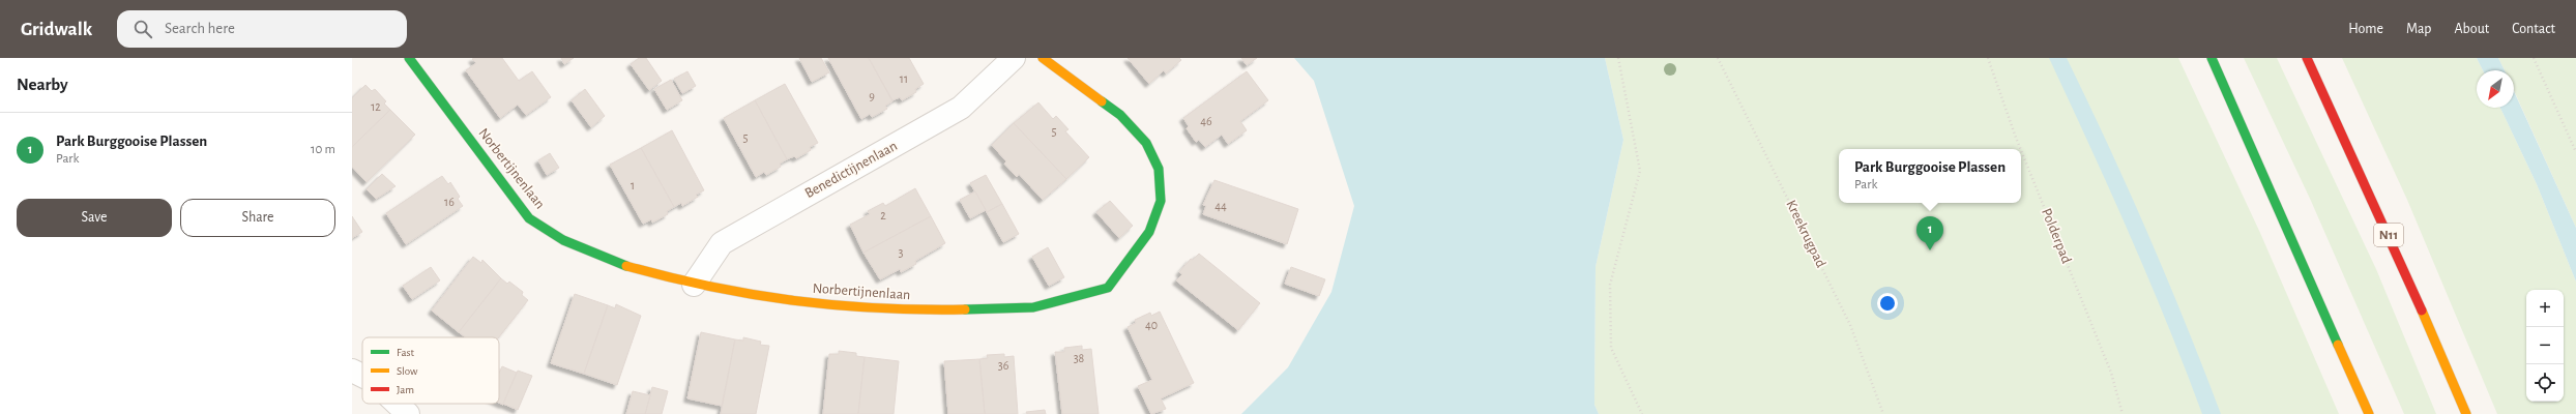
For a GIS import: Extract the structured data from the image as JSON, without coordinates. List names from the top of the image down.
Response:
{
  "streets": {
    "main road": ["Norbertijnenlaan", "N11"],
    "street": ["Benedictijnenlaan"],
    "path": ["Kreekrugpad", "Polderpad"]
  },
  "crossings": [
    ["Norbertijnenlaan", "Benedictijnenlaan"]
  ],
  "house_numbers": [
    "11",
    "9",
    "12",
    "46",
    "5",
    "5",
    "1",
    "16",
    "44",
    "2",
    "3",
    "40",
    "38",
    "36"
  ],
  "legend": ["Fast", "Slow", "Jam"],
  "north": "bottom left",
  "page": {
    "header": "Gridwalk",
    "search": "Search here",
    "nav": [
      "Home",
      "Map",
      "About",
      "Contact"
    ],
    "heading": "Nearby",
    "list": [
      {
        "mark": "1",
        "name": "Park Burggooise Plassen",
        "note": "Park",
        "value": "10 m"
      }
    ],
    "popup": ["Park Burggooise Plassen", "Park"],
    "buttons": ["Save", "Share"],
    "pins": "1",
    "map_buttons": ["+", "−"]
  }
}
